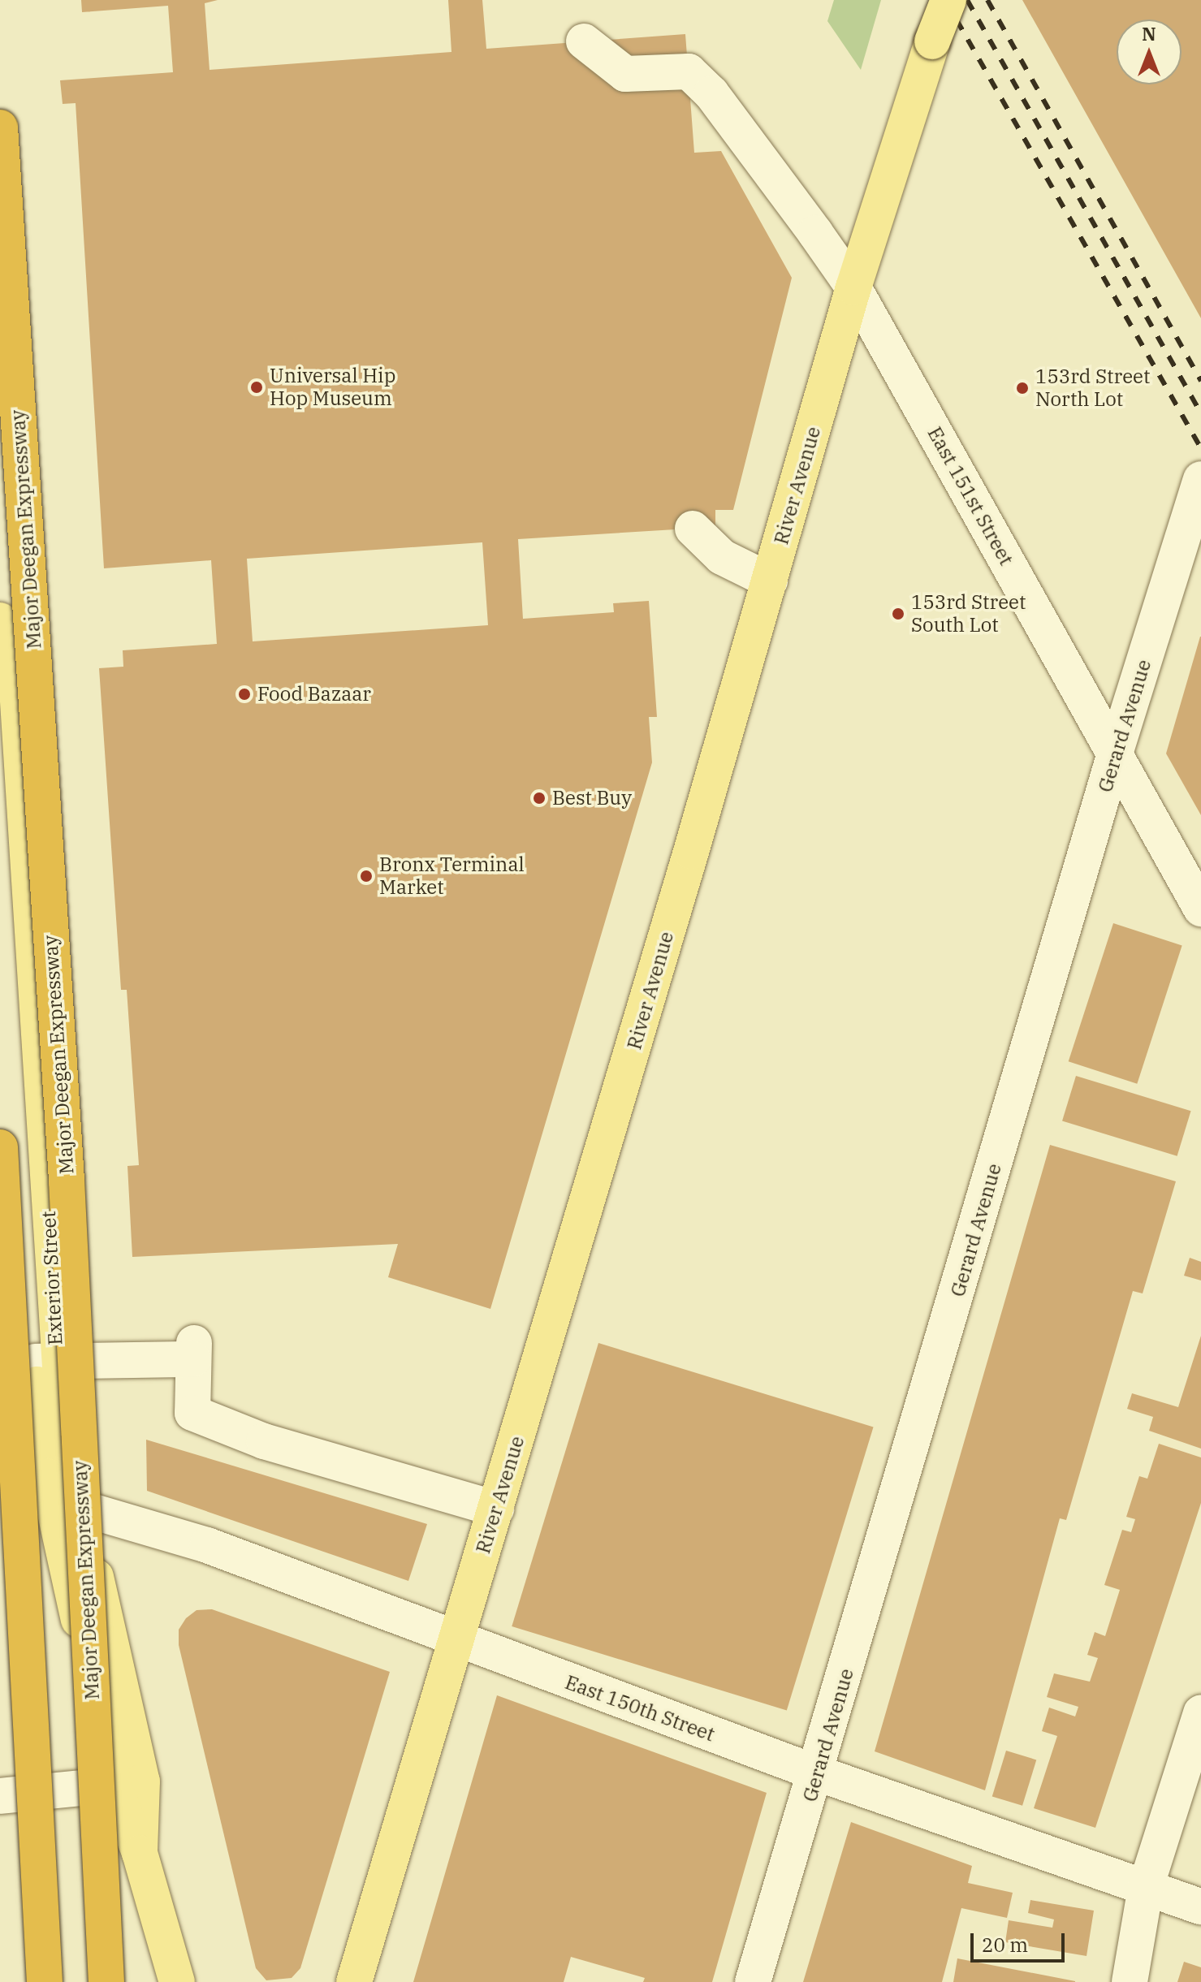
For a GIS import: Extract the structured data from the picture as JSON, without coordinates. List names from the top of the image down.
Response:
{
  "streets": {
    "highway": ["Major Deegan Expressway"],
    "main road": ["River Avenue", "Exterior Street"],
    "street": ["East 151st Street", "Gerard Avenue", "East 150th Street"]
  },
  "crossings": [
    ["River Avenue", "East 151st Street"],
    ["River Avenue", "East 150th Street"],
    ["East 151st Street", "Gerard Avenue"],
    ["Gerard Avenue", "East 150th Street"],
    ["Exterior Street", "East 150th Street"]
  ],
  "places": [
    "Universal Hip Hop Museum",
    "153rd Street North Lot",
    "153rd Street South Lot",
    "Food Bazaar",
    "Best Buy",
    "Bronx Terminal Market"
  ],
  "scale_bar": "20 m",
  "north": "top"
}
